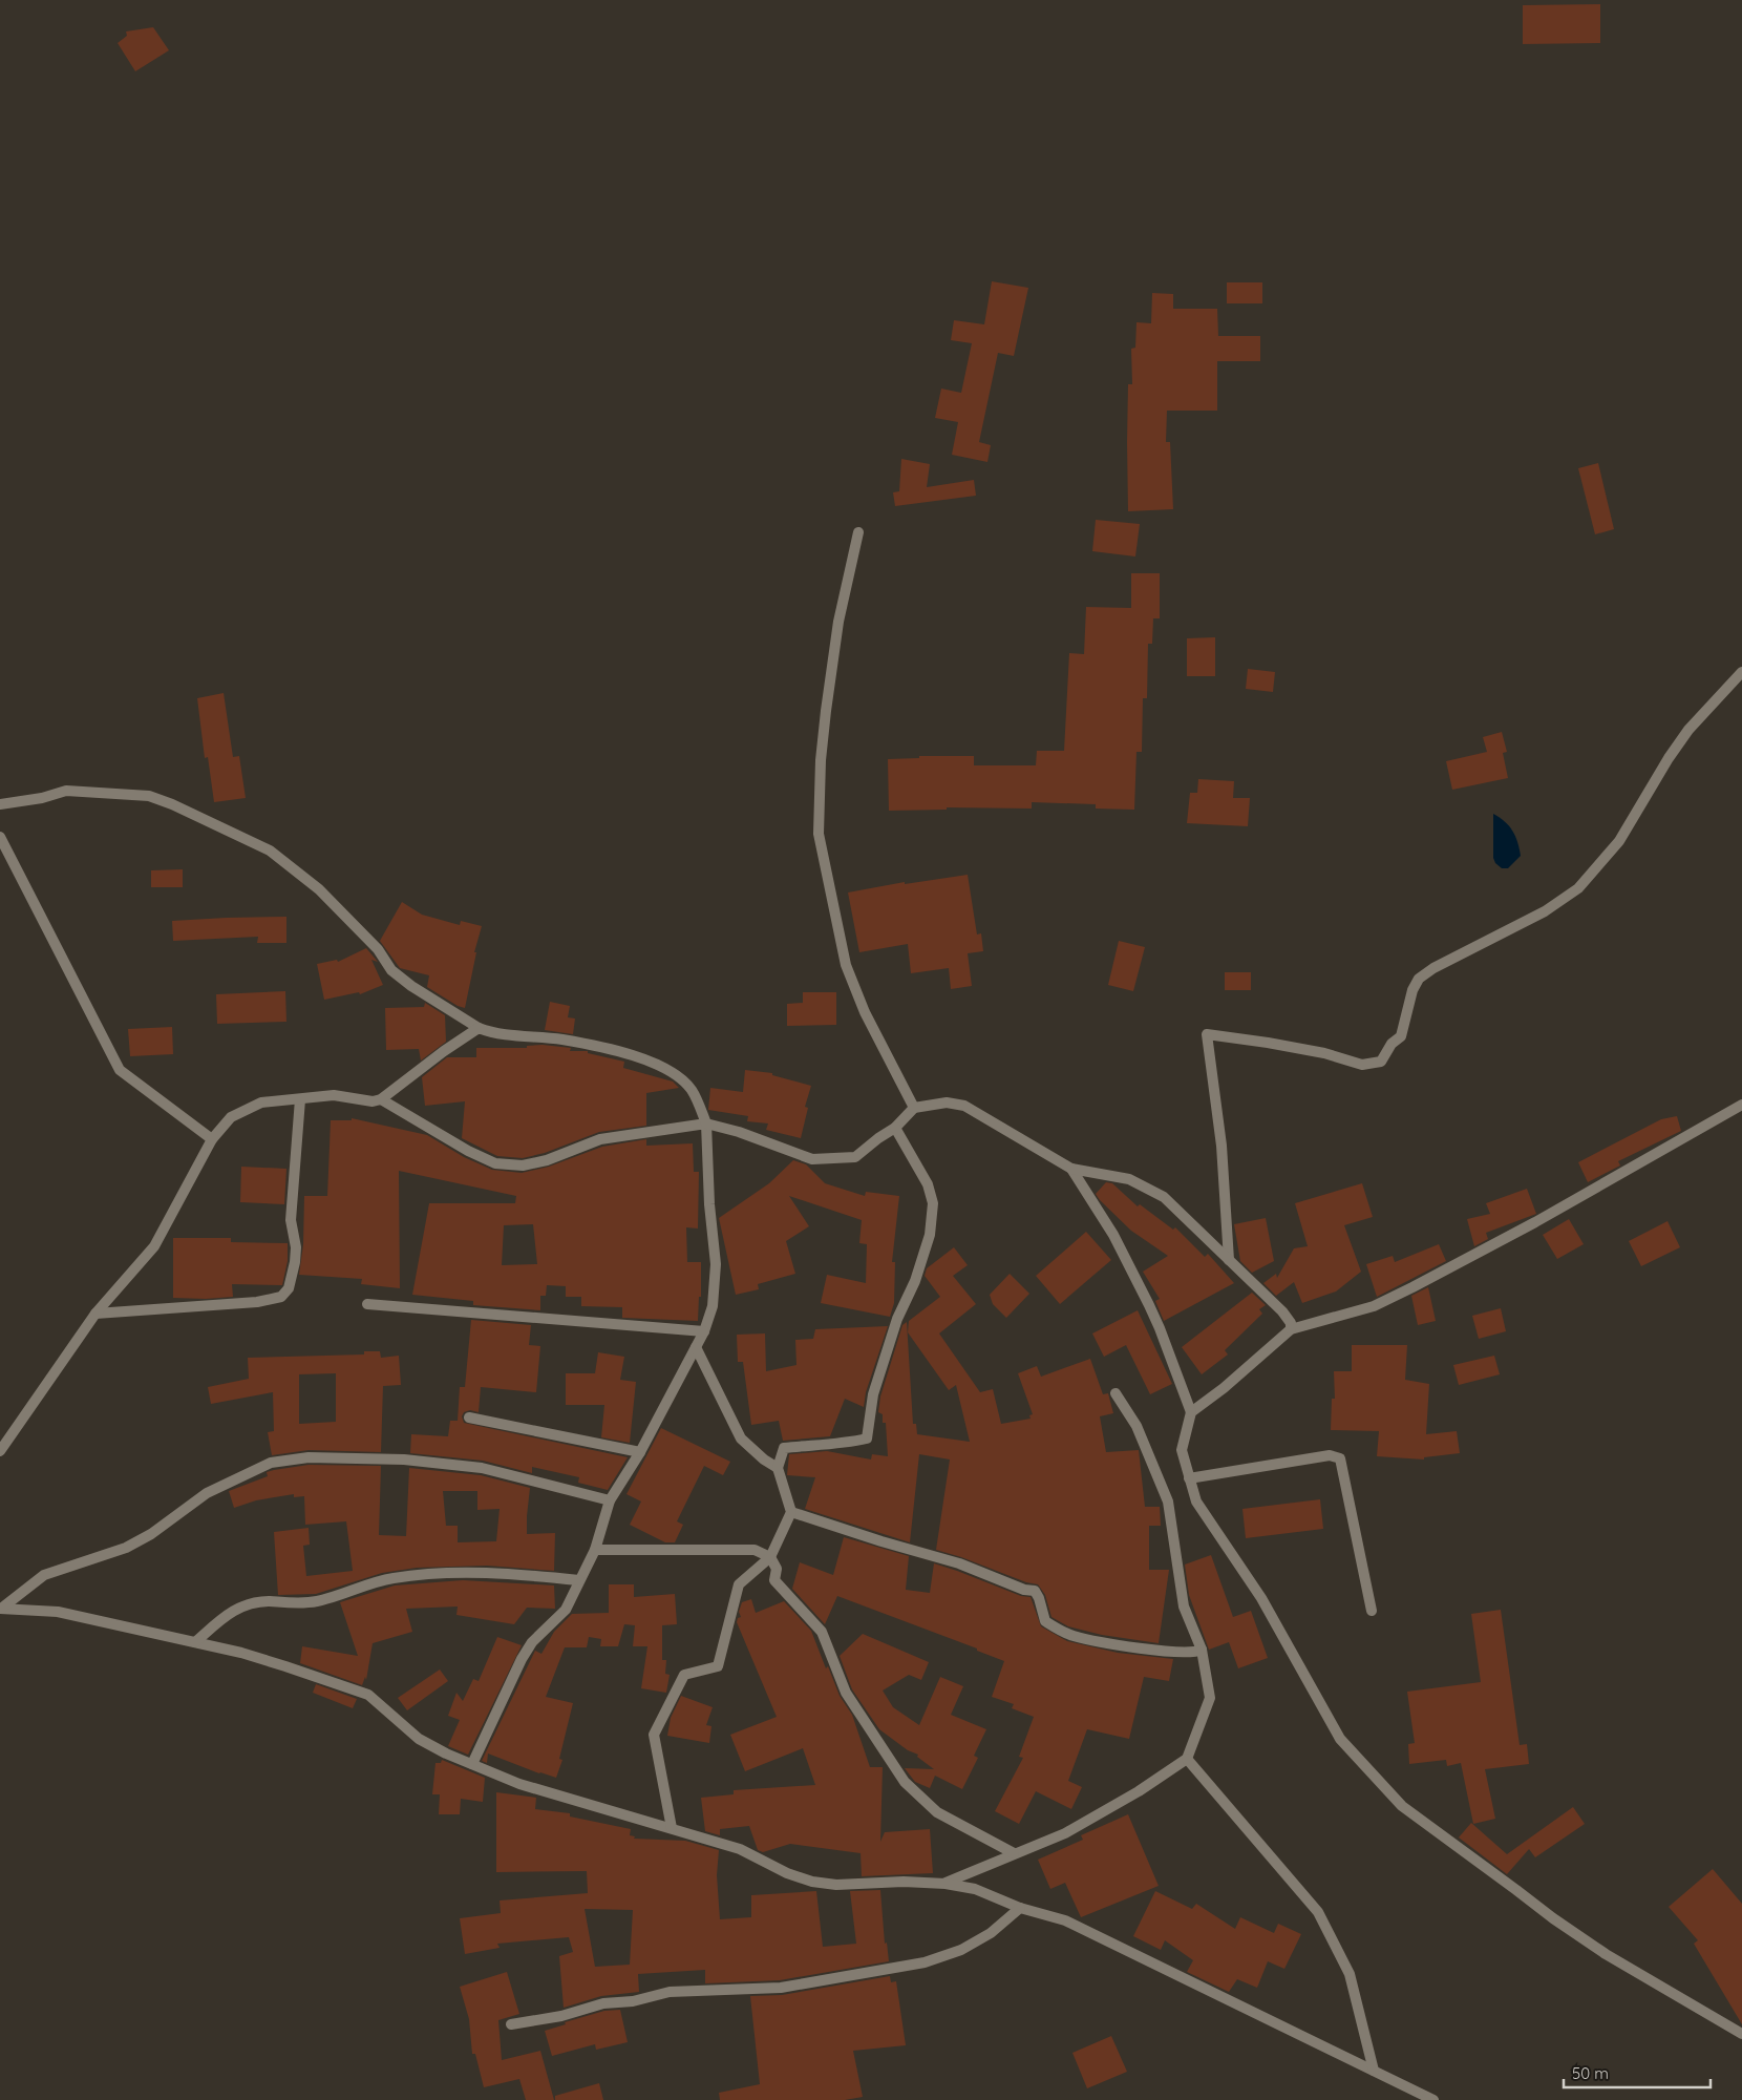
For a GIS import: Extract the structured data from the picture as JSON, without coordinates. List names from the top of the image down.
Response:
{
  "scale_bar": "50 m"
}
